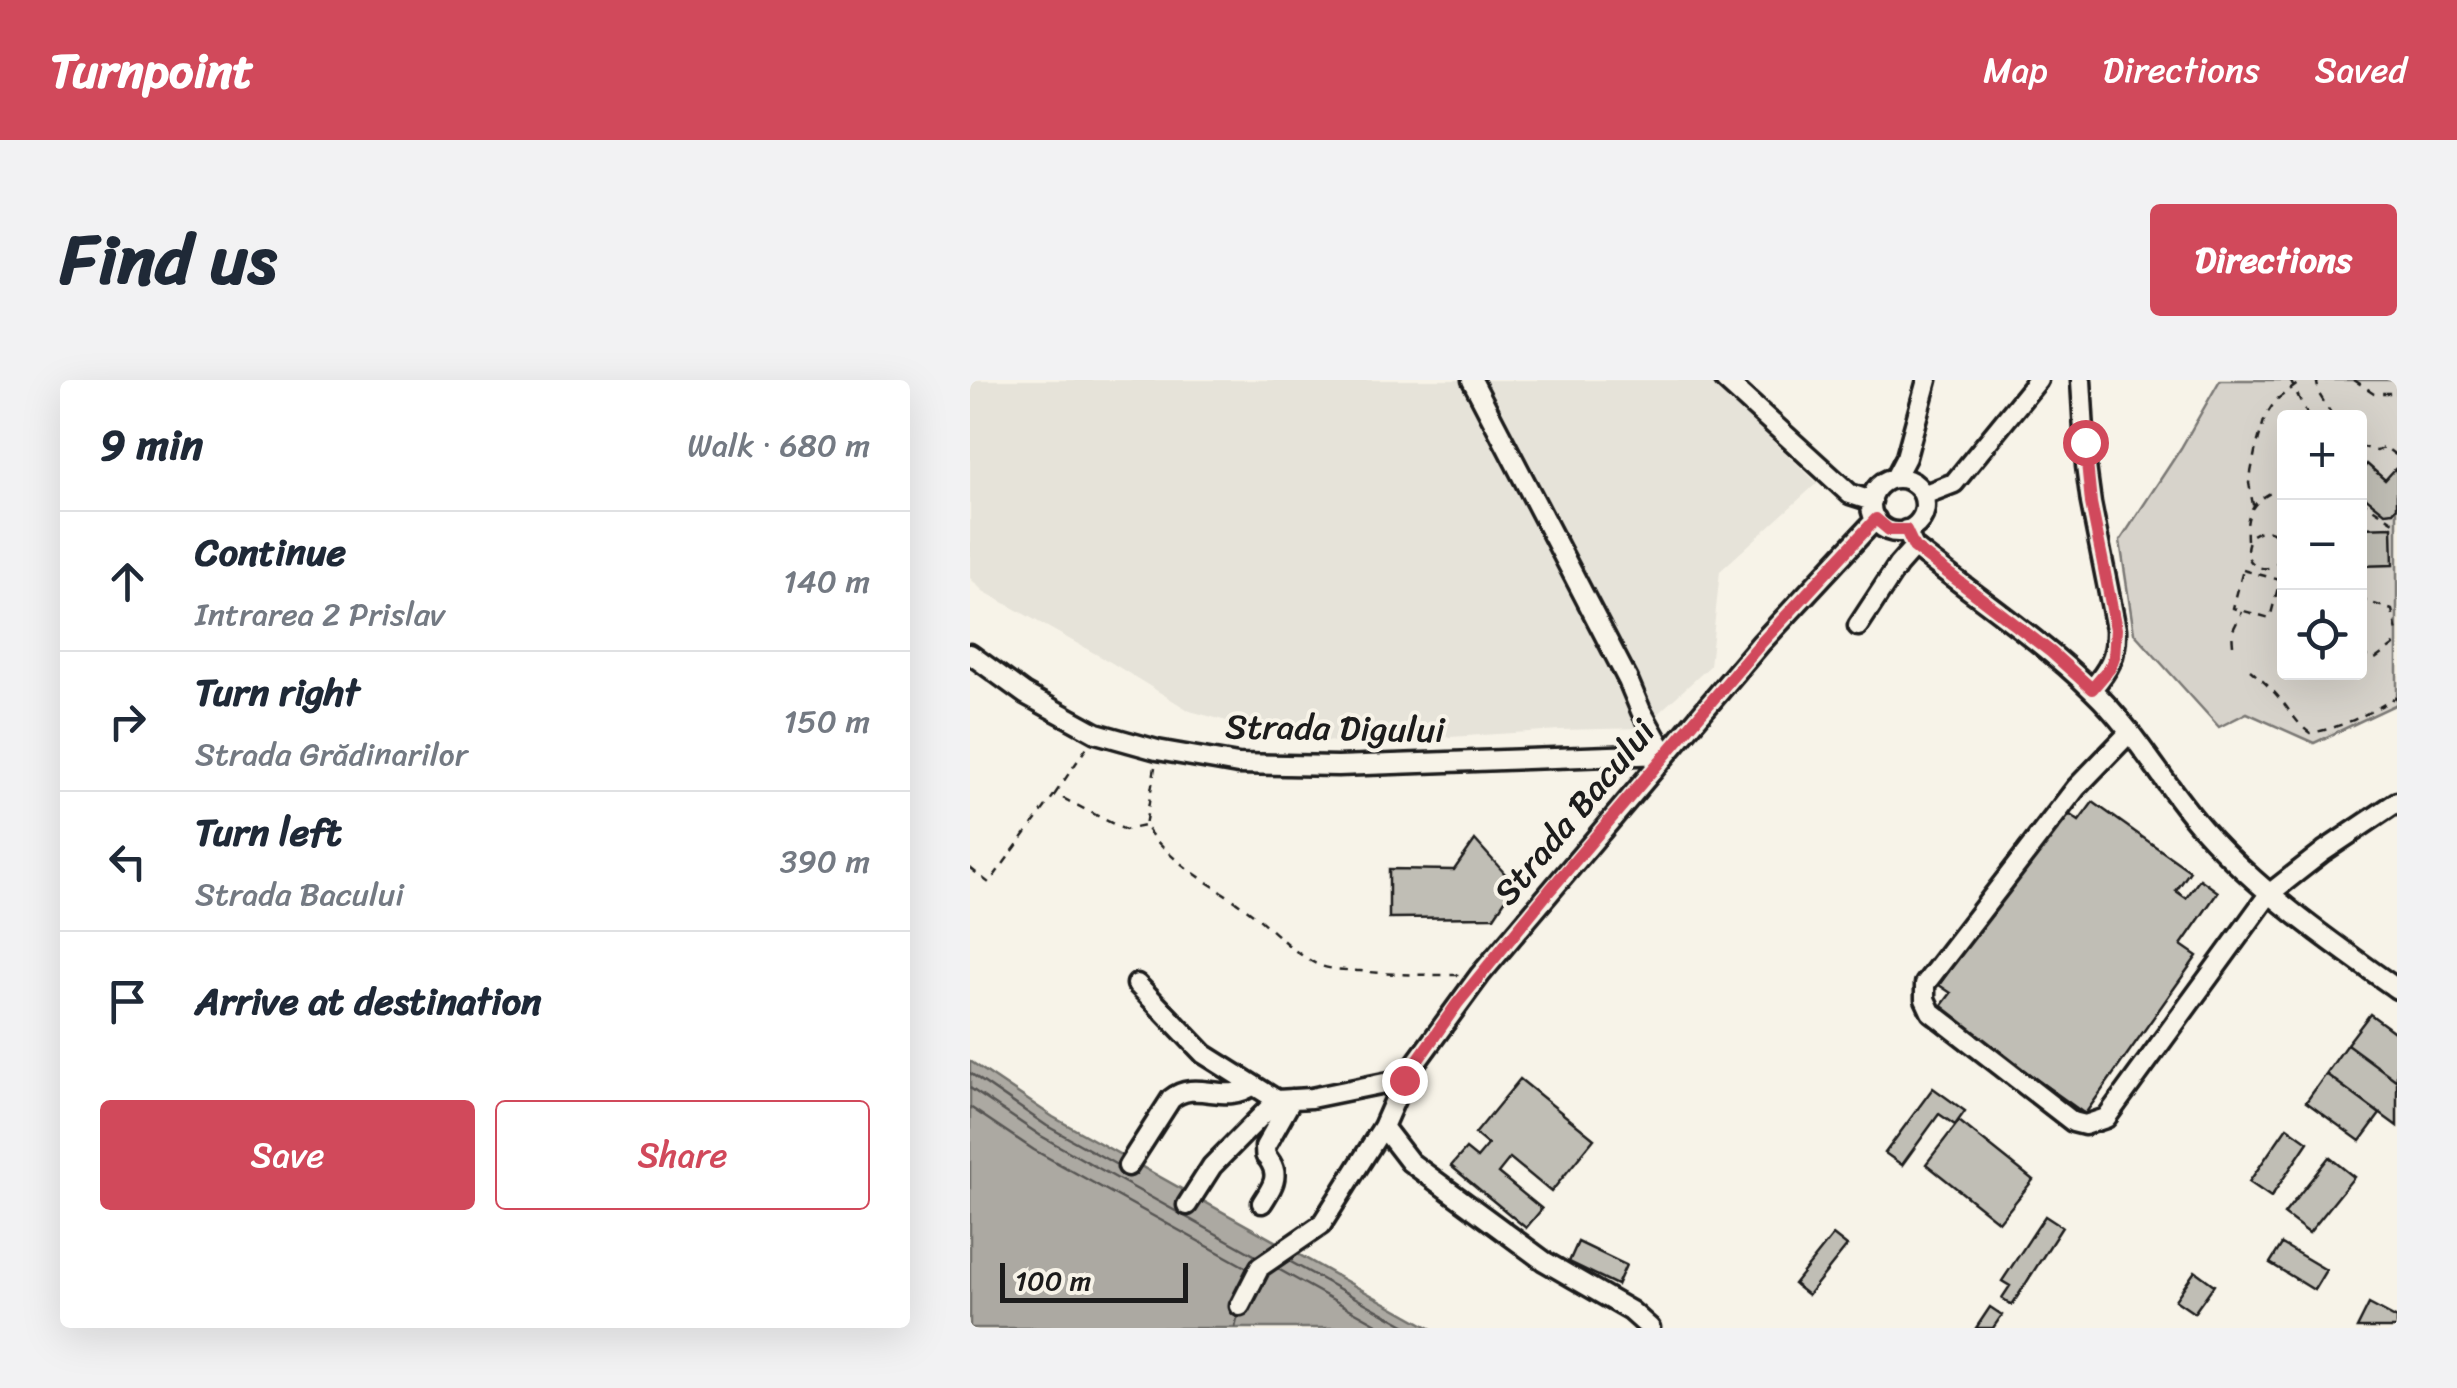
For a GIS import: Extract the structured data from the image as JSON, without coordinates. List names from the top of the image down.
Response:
{
  "streets": {
    "street": ["Strada Digului", "Strada Bacului"]
  },
  "crossings": [
    ["Strada Digului", "Strada Bacului"]
  ],
  "scale_bar": "100 m",
  "page": {
    "header": "Turnpoint",
    "nav": ["Map", "Directions", "Saved"],
    "title": "Find us",
    "buttons": [
      "Directions",
      ["Save", "Share"]
    ],
    "heading": ["9 min", "Walk · 680 m"],
    "map_buttons": ["+", "−"],
    "list": [
      ["Continue", "Intrarea 2 Prislav", "140 m"],
      ["Turn right", "Strada Grădinarilor", "150 m"],
      ["Turn left", "Strada Bacului", "390 m"],
      "Arrive at destination"
    ],
    "scale": "100 m"
  }
}
